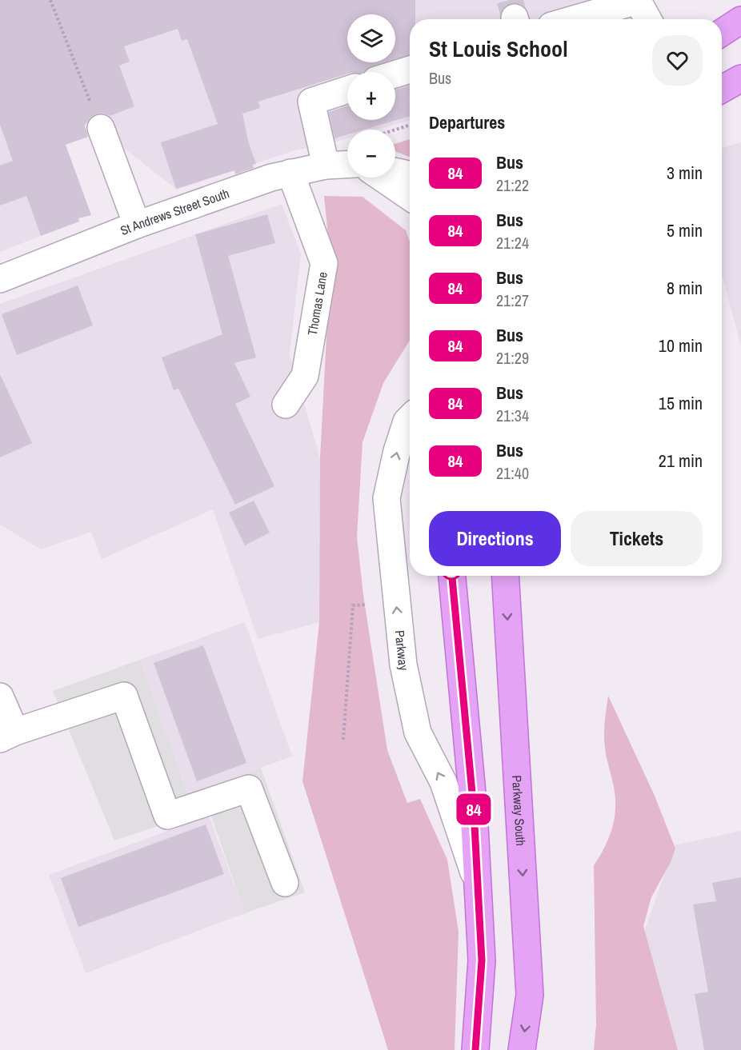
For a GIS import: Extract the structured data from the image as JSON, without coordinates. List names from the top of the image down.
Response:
{
  "streets": {
    "main road": ["Parkway South"],
    "street": ["St Andrews Street South", "Thomas Lane", "Parkway"]
  },
  "crossings": [
    ["St Andrews Street South", "Thomas Lane"]
  ],
  "one_way": ["Parkway"],
  "lines": ["bus line 84"],
  "page": {
    "on_map": "84",
    "map_buttons": ["+", "−"],
    "heading": [
      ["St Louis School", "Bus"],
      "Departures"
    ],
    "list": [
      {
        "mark": "84",
        "name": "Bus",
        "note": "21:22",
        "value": "3 min"
      },
      {
        "mark": "84",
        "name": "Bus",
        "note": "21:24",
        "value": "5 min"
      },
      {
        "mark": "84",
        "name": "Bus",
        "note": "21:27",
        "value": "8 min"
      },
      {
        "mark": "84",
        "name": "Bus",
        "note": "21:29",
        "value": "10 min"
      },
      {
        "mark": "84",
        "name": "Bus",
        "note": "21:34",
        "value": "15 min"
      },
      {
        "mark": "84",
        "name": "Bus",
        "note": "21:40",
        "value": "21 min"
      }
    ],
    "buttons": ["Directions", "Tickets"]
  }
}
